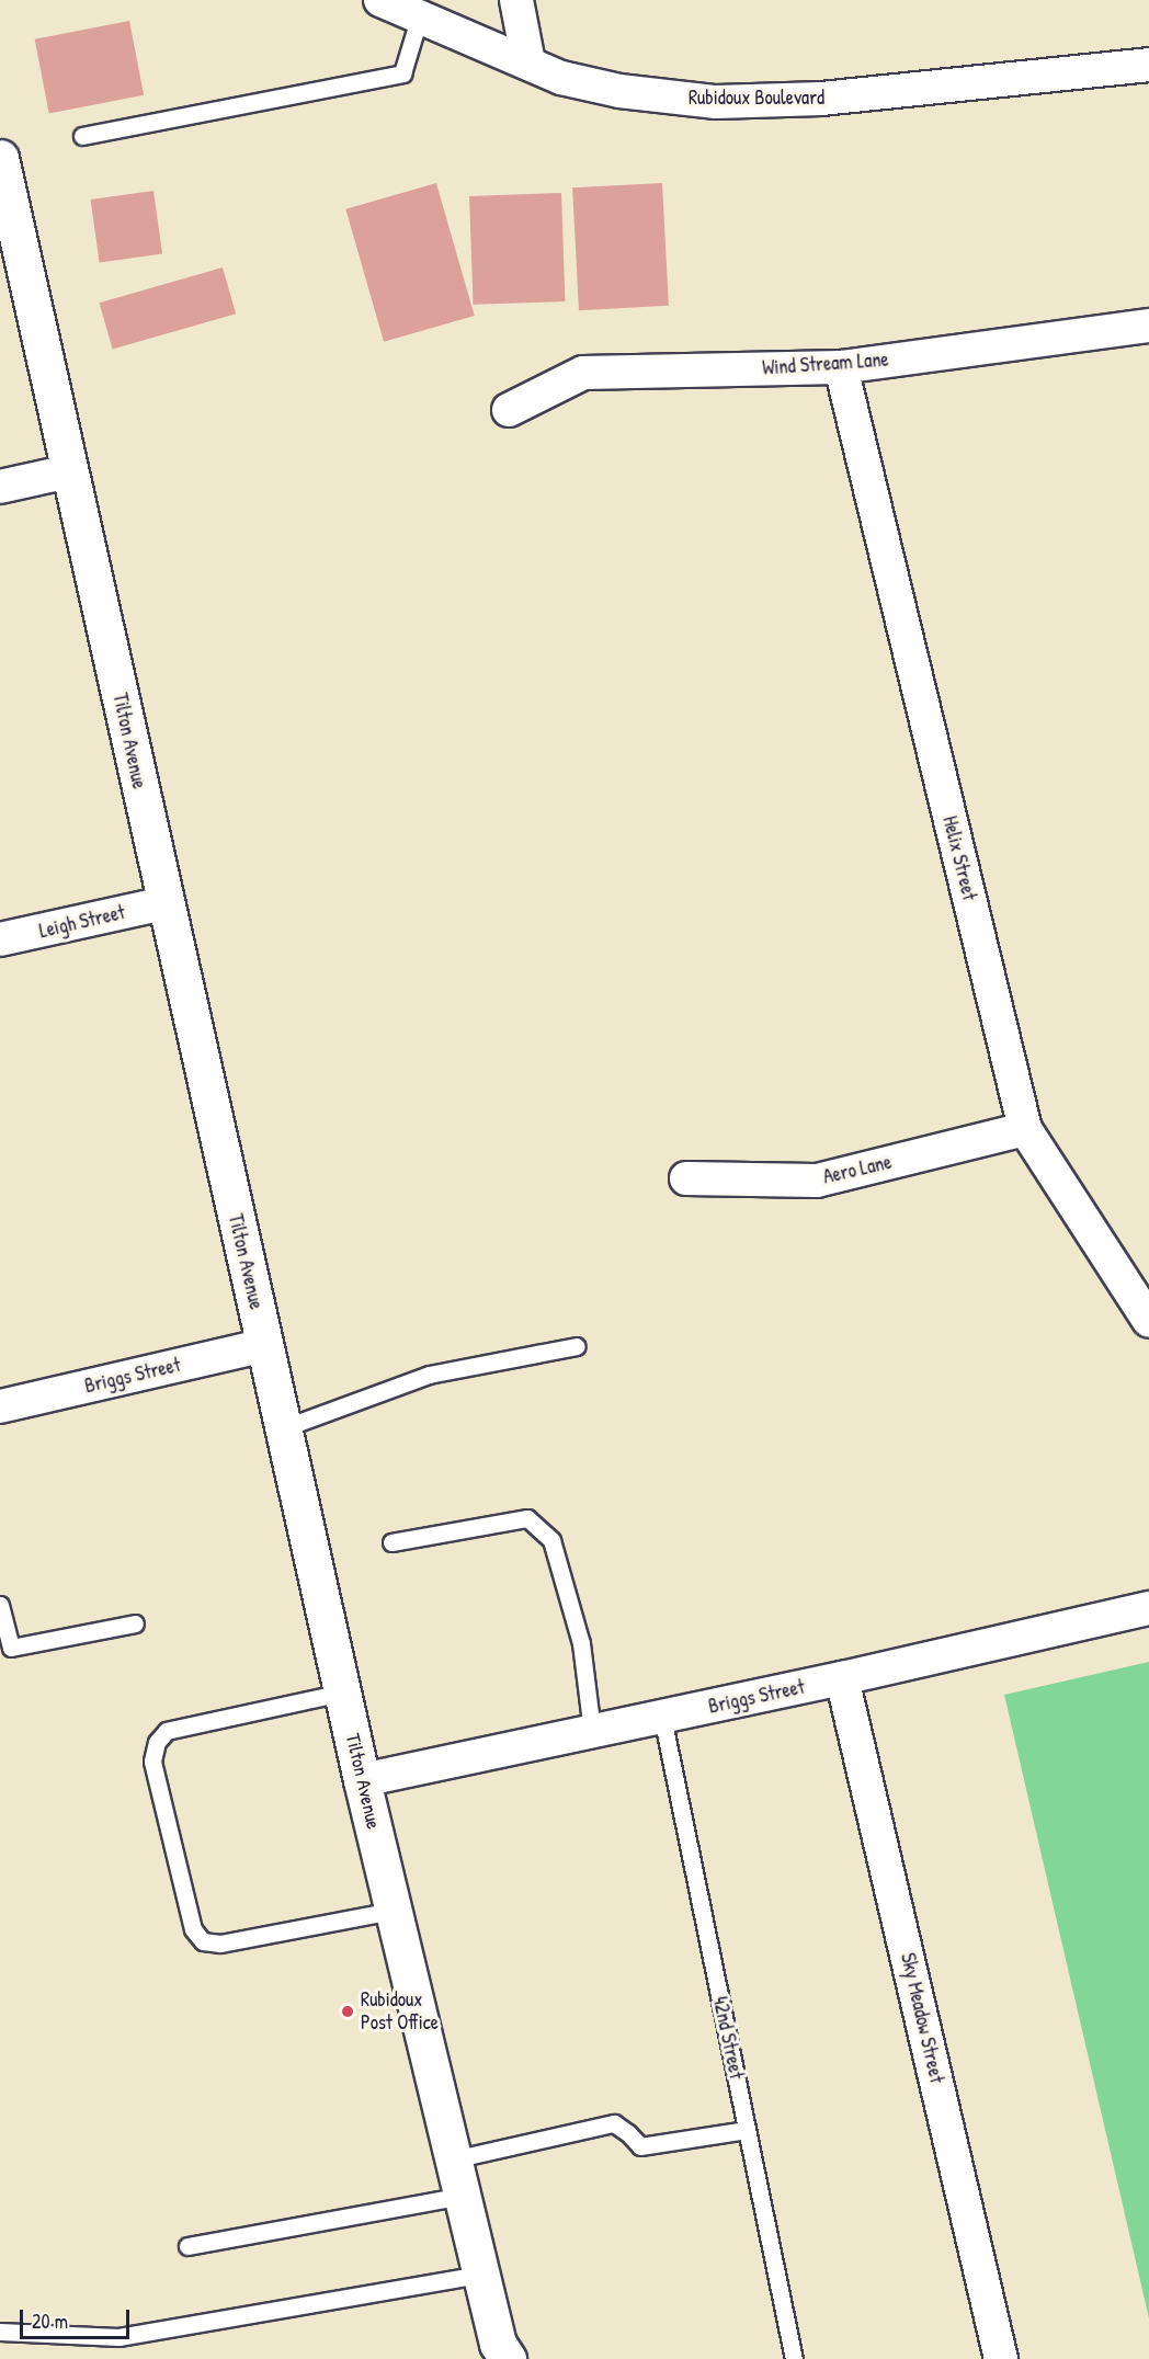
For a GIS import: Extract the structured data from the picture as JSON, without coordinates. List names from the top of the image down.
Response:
{
  "streets": {
    "street": [
      "Rubidoux Boulevard",
      "Wind Stream Lane",
      "Tilton Avenue",
      "Helix Street",
      "Leigh Street",
      "Aero Lane",
      "Briggs Street",
      "Sky Meadow Street"
    ],
    "lane": ["42nd Street"]
  },
  "crossings": [
    ["Wind Stream Lane", "Helix Street"],
    ["Tilton Avenue", "Leigh Street"],
    ["Tilton Avenue", "Briggs Street"],
    ["Helix Street", "Aero Lane"],
    ["Briggs Street", "Sky Meadow Street"],
    ["Briggs Street", "42nd Street"]
  ],
  "places": ["Rubidoux Post Office"],
  "scale_bar": "20 m"
}
